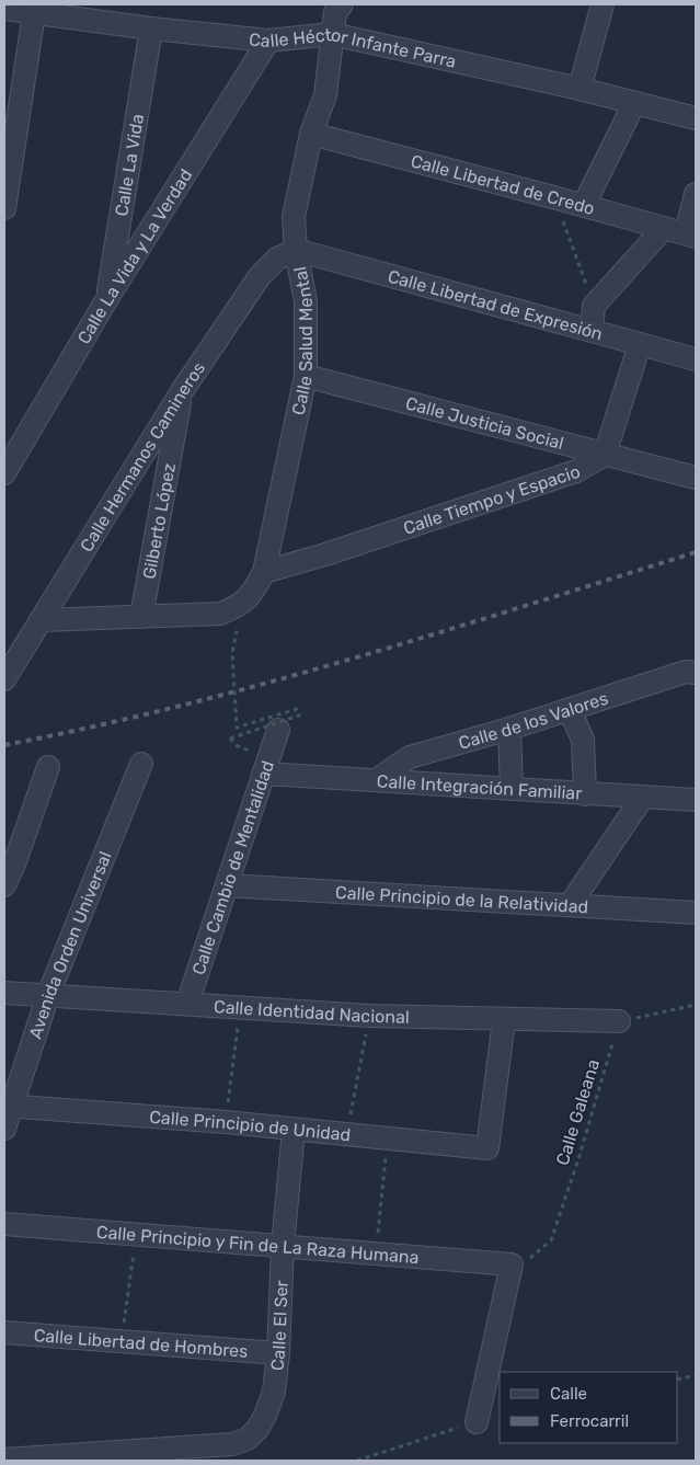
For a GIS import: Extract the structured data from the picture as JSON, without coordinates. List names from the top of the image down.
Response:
{
  "streets": {
    "street": [
      "Calle Héctor Infante Parra",
      "Calle La Vida",
      "Calle Libertad de Credo",
      "Calle La Vida y La Verdad",
      "Calle Libertad de Expresión",
      "Calle Salud Mental",
      "Calle Justicia Social",
      "Calle Hermanos Camineros",
      "Calle Tiempo y Espacio",
      "Gilberto López",
      "Calle de los Valores",
      "Calle Integración Familiar",
      "Calle Cambio de Mentalidad",
      "Calle Principio de la Relatividad",
      "Avenida Orden Universal",
      "Calle Identidad Nacional",
      "Calle Principio de Unidad",
      "Calle Principio y Fin de La Raza Humana",
      "Calle El Ser",
      "Calle Libertad de Hombres"
    ],
    "path": ["Calle Galeana"]
  },
  "crossings": [
    ["Calle Héctor Infante Parra", "Calle La Vida"],
    ["Calle Héctor Infante Parra", "Calle La Vida y La Verdad"],
    ["Calle Héctor Infante Parra", "Calle Salud Mental"],
    ["Calle La Vida", "Calle La Vida y La Verdad"],
    ["Calle Libertad de Credo", "Calle Salud Mental"],
    ["Calle Libertad de Expresión", "Calle Salud Mental"],
    ["Calle Libertad de Expresión", "Calle Hermanos Camineros"],
    ["Calle Salud Mental", "Calle Justicia Social"],
    ["Calle Salud Mental", "Calle Hermanos Camineros"],
    ["Calle Salud Mental", "Calle Tiempo y Espacio"],
    ["Calle Salud Mental", "Gilberto López"],
    ["Calle Justicia Social", "Calle Tiempo y Espacio"],
    ["Calle Hermanos Camineros", "Gilberto López"],
    ["Calle de los Valores", "Calle Integración Familiar"],
    ["Calle Integración Familiar", "Calle Cambio de Mentalidad"],
    ["Calle Cambio de Mentalidad", "Calle Principio de la Relatividad"],
    ["Calle Cambio de Mentalidad", "Calle Identidad Nacional"],
    ["Avenida Orden Universal", "Calle Identidad Nacional"],
    ["Avenida Orden Universal", "Calle Principio de Unidad"],
    ["Calle Identidad Nacional", "Calle Galeana"],
    ["Calle Identidad Nacional", "Calle Principio de Unidad"],
    ["Calle Galeana", "Calle Principio y Fin de La Raza Humana"],
    ["Calle Principio de Unidad", "Calle El Ser"],
    ["Calle Principio y Fin de La Raza Humana", "Calle El Ser"],
    ["Calle El Ser", "Calle Libertad de Hombres"]
  ],
  "legend": ["Calle", "Ferrocarril"]
}
